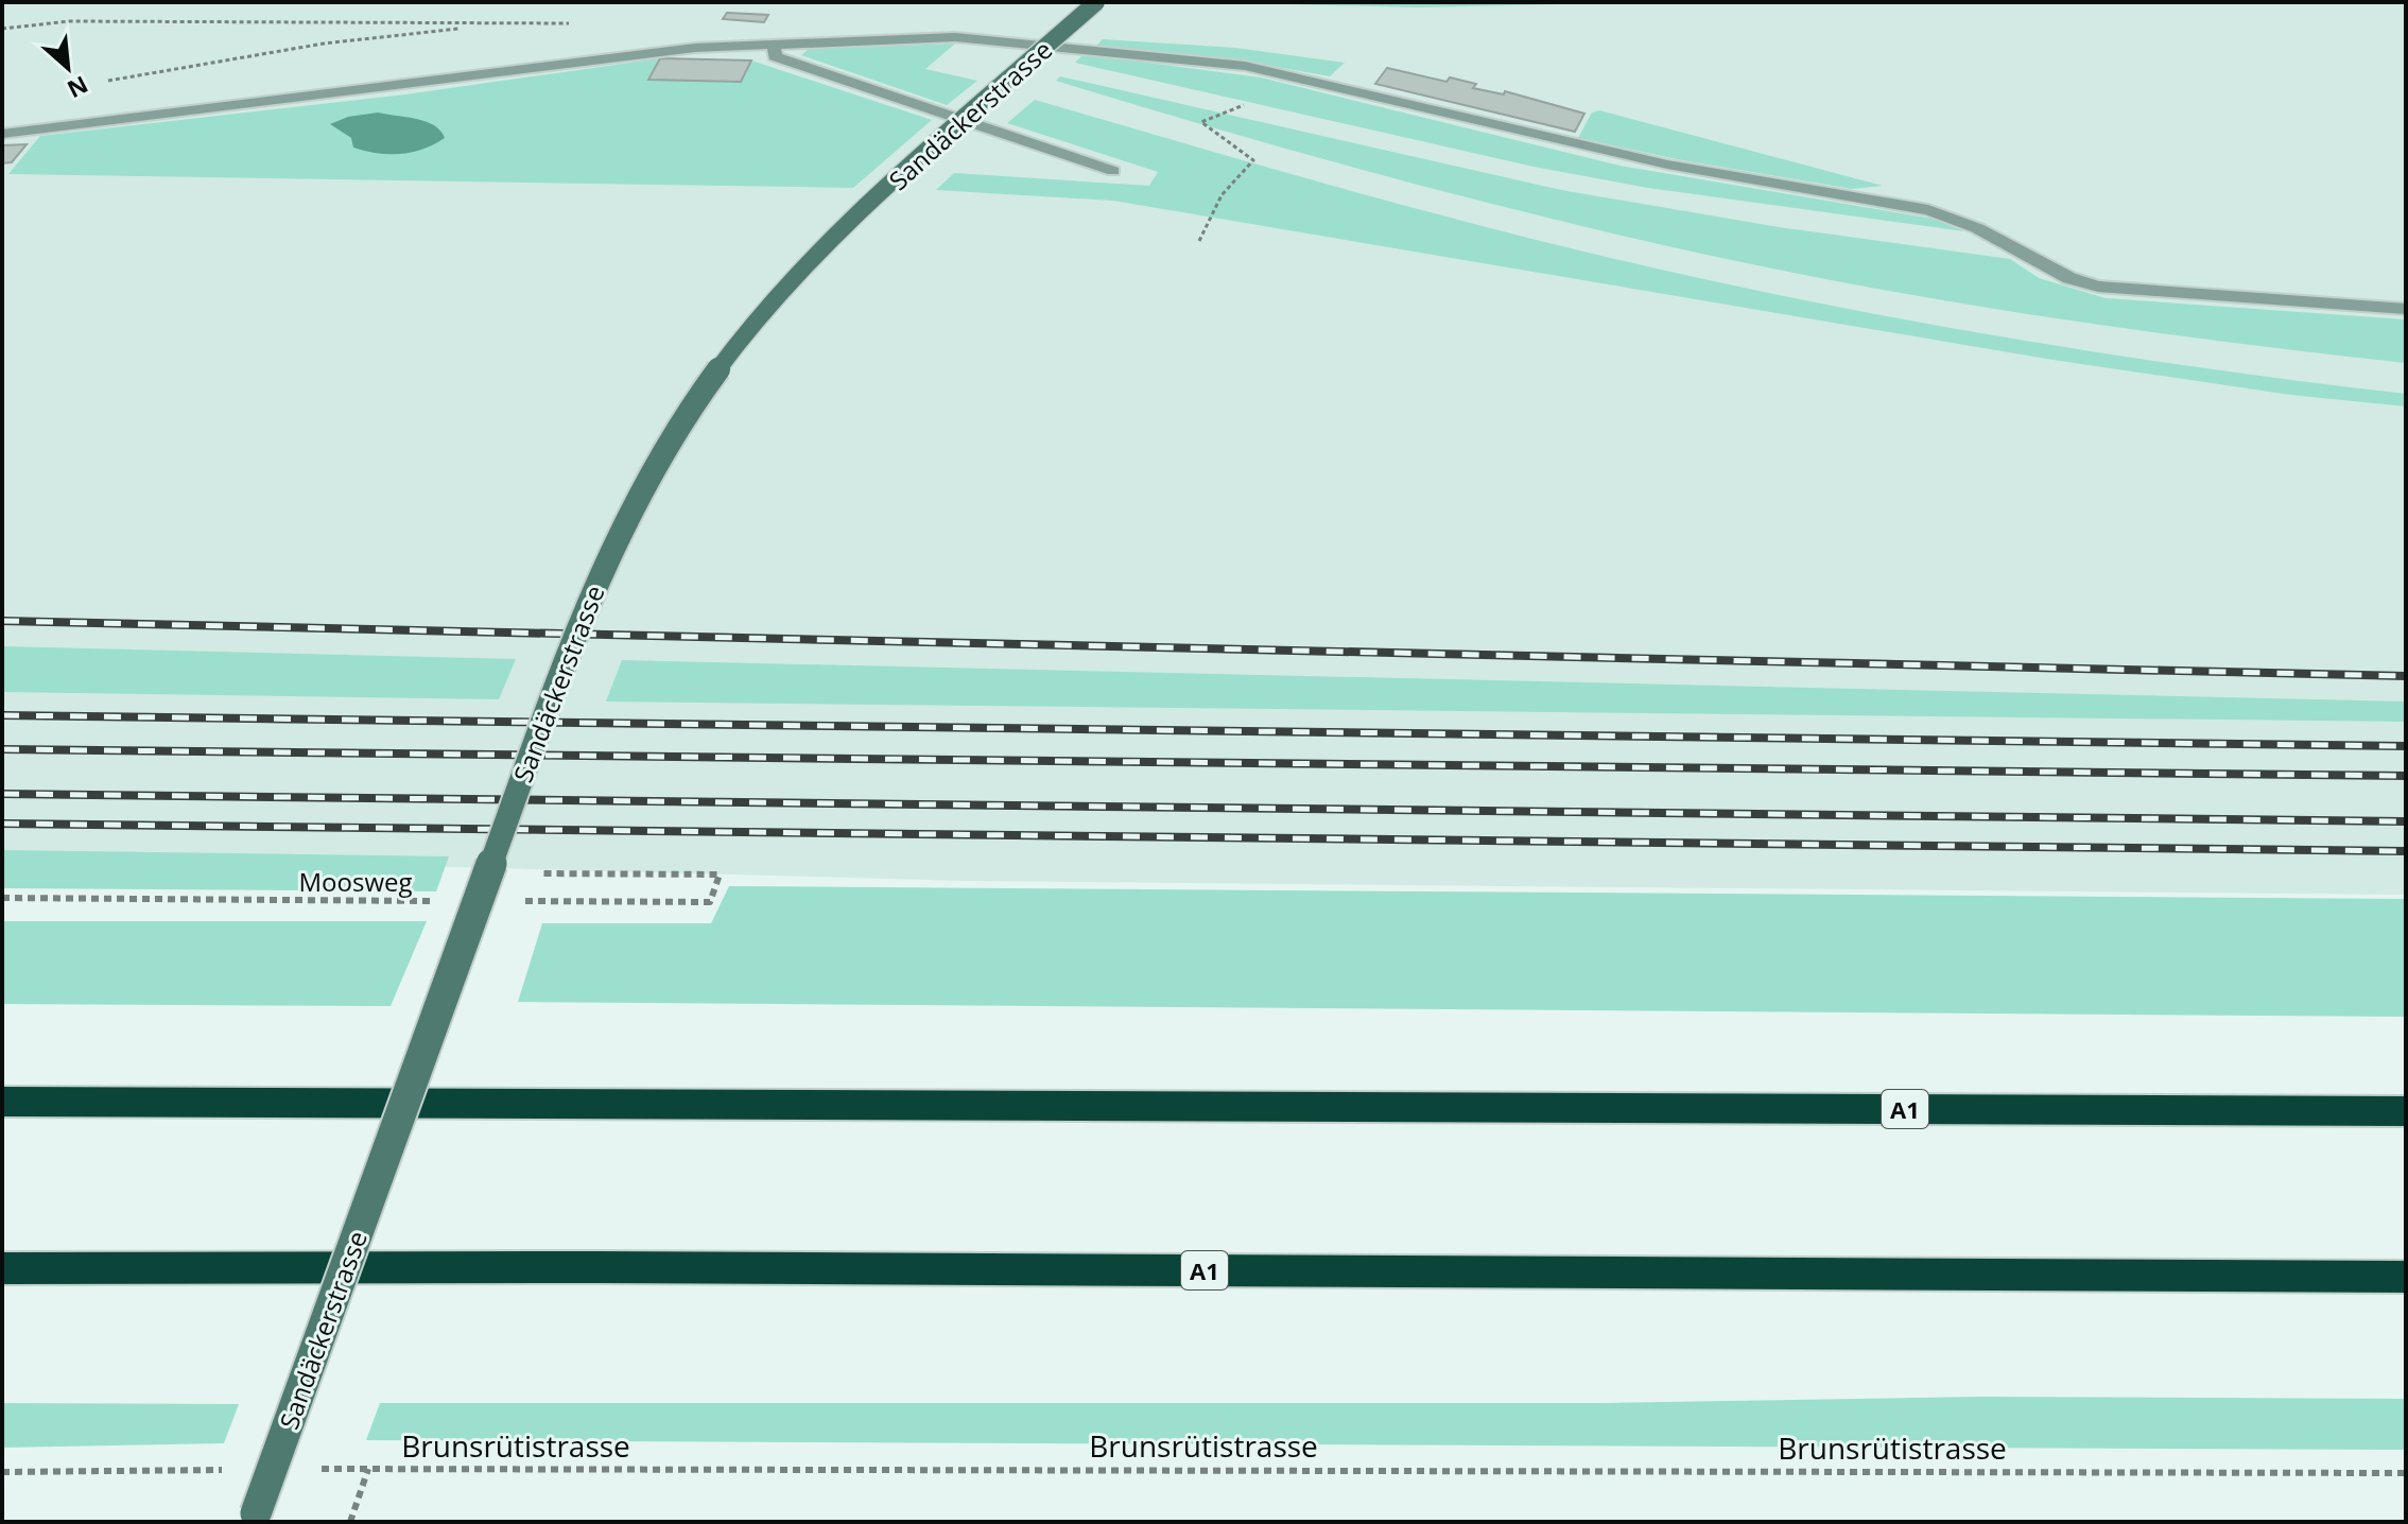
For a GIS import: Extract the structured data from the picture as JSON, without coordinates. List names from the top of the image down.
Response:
{
  "streets": {
    "highway": ["A1"],
    "street": ["Sandäckerstrasse"],
    "path": ["Moosweg", "Brunsrütistrasse"]
  },
  "north": "bottom right"
}
